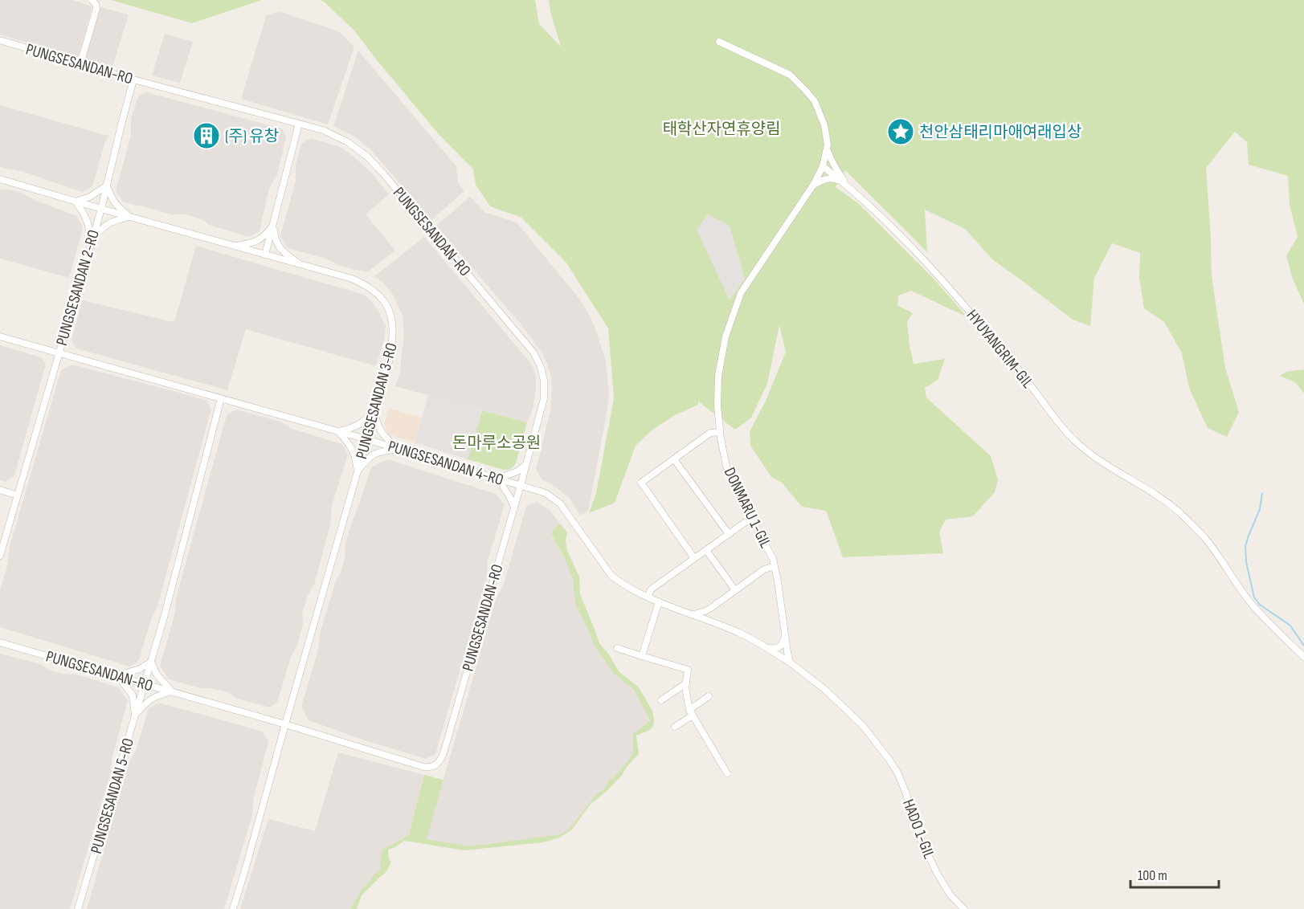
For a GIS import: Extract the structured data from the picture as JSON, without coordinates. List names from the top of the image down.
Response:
{
  "streets": {
    "street": [
      "PUNGSESANDAN-RO",
      "PUNGSESANDAN 2-RO",
      "HYUYANGRIM-GIL",
      "PUNGSESANDAN 3-RO",
      "PUNGSESANDAN 4-RO",
      "DONMARU 1-GIL",
      "PUNGSESANDAN 5-RO",
      "HADO 1-GIL"
    ]
  },
  "crossings": [
    ["PUNGSESANDAN-RO", "PUNGSESANDAN 2-RO"],
    ["PUNGSESANDAN-RO", "PUNGSESANDAN 3-RO"],
    ["PUNGSESANDAN-RO", "PUNGSESANDAN 4-RO"],
    ["PUNGSESANDAN-RO", "PUNGSESANDAN 5-RO"],
    ["PUNGSESANDAN 2-RO", "PUNGSESANDAN 3-RO"],
    ["PUNGSESANDAN 2-RO", "PUNGSESANDAN 4-RO"],
    ["HYUYANGRIM-GIL", "DONMARU 1-GIL"],
    ["PUNGSESANDAN 3-RO", "PUNGSESANDAN 4-RO"],
    ["PUNGSESANDAN 4-RO", "DONMARU 1-GIL"],
    ["PUNGSESANDAN 4-RO", "HADO 1-GIL"],
    ["DONMARU 1-GIL", "HADO 1-GIL"]
  ],
  "parks": ["태학산자연휴양림", "돈마루소공원"],
  "places": {
    "place": ["천안삼태리마애여래입상"],
    "building": ["(주) 유창"]
  },
  "scale_bar": "100 m"
}
